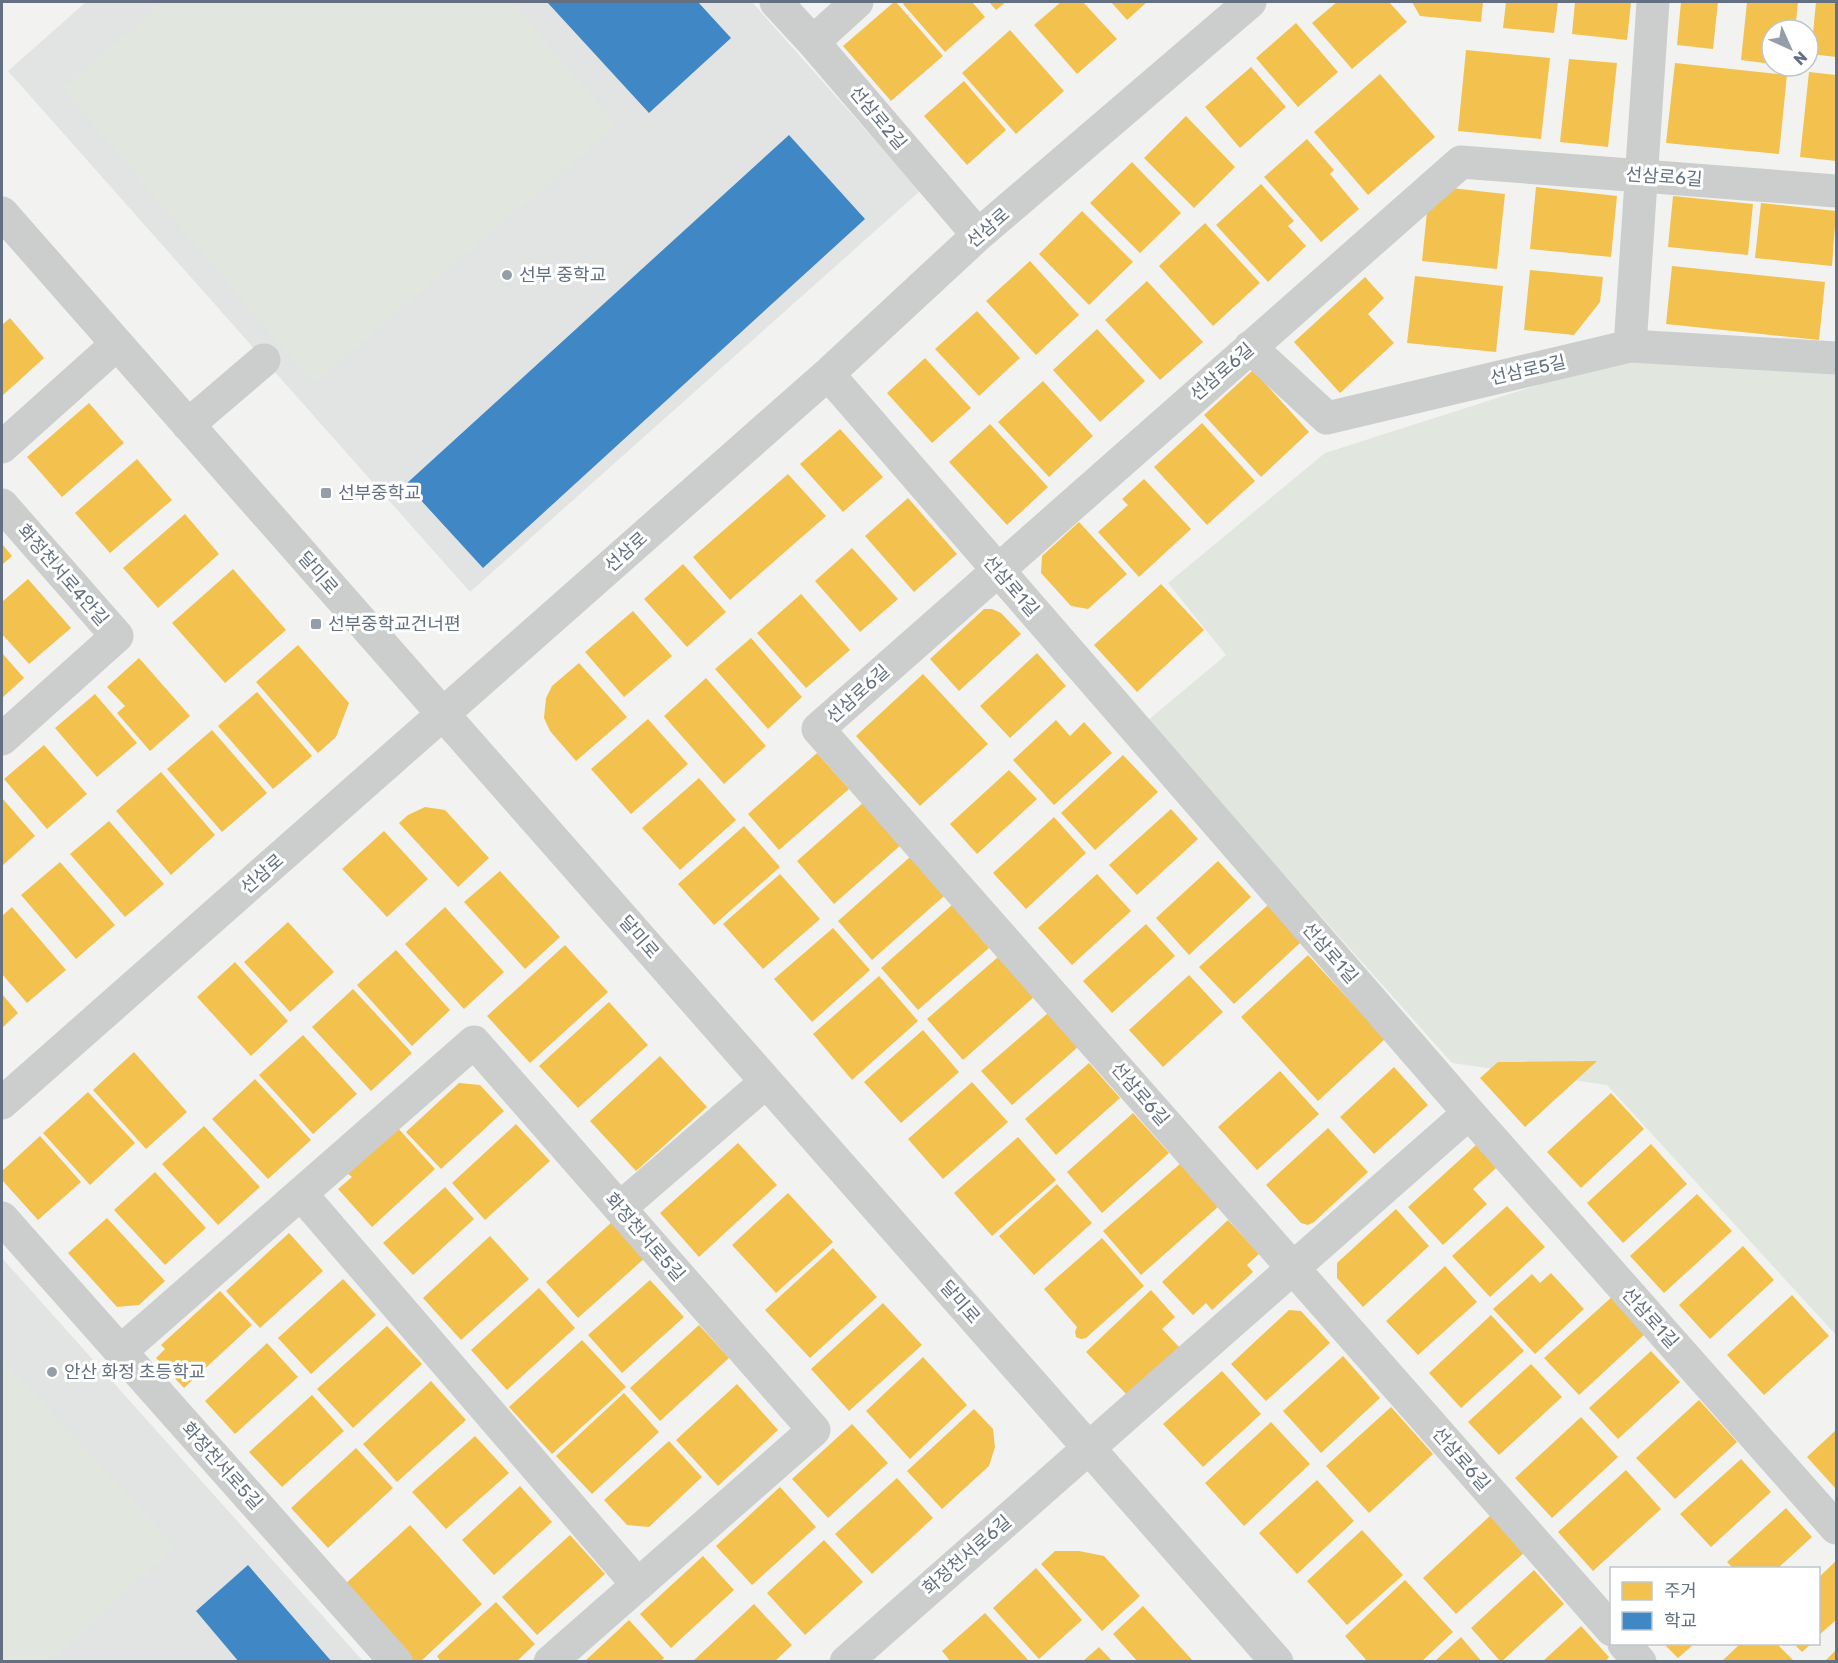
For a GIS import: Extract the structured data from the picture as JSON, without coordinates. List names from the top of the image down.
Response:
{
  "streets": {
    "street": [
      "선삼로2길",
      "선삼로6길",
      "선삼로",
      "선삼로5길",
      "달미로",
      "화정천서로4안길",
      "선삼로1길",
      "화정천서로5길",
      "화정천서로6길"
    ]
  },
  "crossings": [
    ["선삼로2길", "선삼로"],
    ["선삼로6길", "선삼로5길"],
    ["선삼로6길", "선삼로1길"],
    ["선삼로6길", "화정천서로6길"],
    ["선삼로", "달미로"],
    ["선삼로", "선삼로1길"],
    ["달미로", "화정천서로6길"],
    ["선삼로1길", "화정천서로6길"]
  ],
  "places": {
    "other": ["선부 중학교", "안산 화정 초등학교"],
    "transit": ["선부중학교", "선부중학교건너편"]
  },
  "legend": ["주거", "학교"],
  "north": "bottom right"
}
